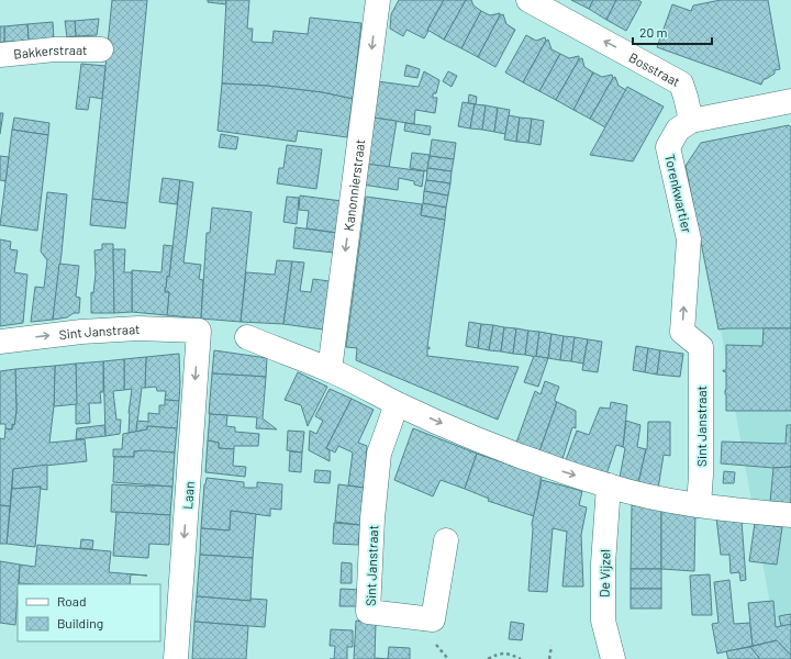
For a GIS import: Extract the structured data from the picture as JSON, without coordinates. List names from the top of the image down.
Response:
{
  "streets": {
    "street": [
      "Bakkerstraat",
      "Bosstraat",
      "Kanonnierstraat",
      "Torenkwartier",
      "Sint Janstraat",
      "Laan",
      "De Vijzel"
    ]
  },
  "crossings": [
    ["Bosstraat", "Torenkwartier"],
    ["Torenkwartier", "Sint Janstraat"],
    ["Sint Janstraat", "Laan"]
  ],
  "one_way": [
    "Bosstraat",
    "Kanonnierstraat",
    "Torenkwartier",
    "Laan"
  ],
  "legend": ["Road", "Building"],
  "scale_bar": "20 m"
}
